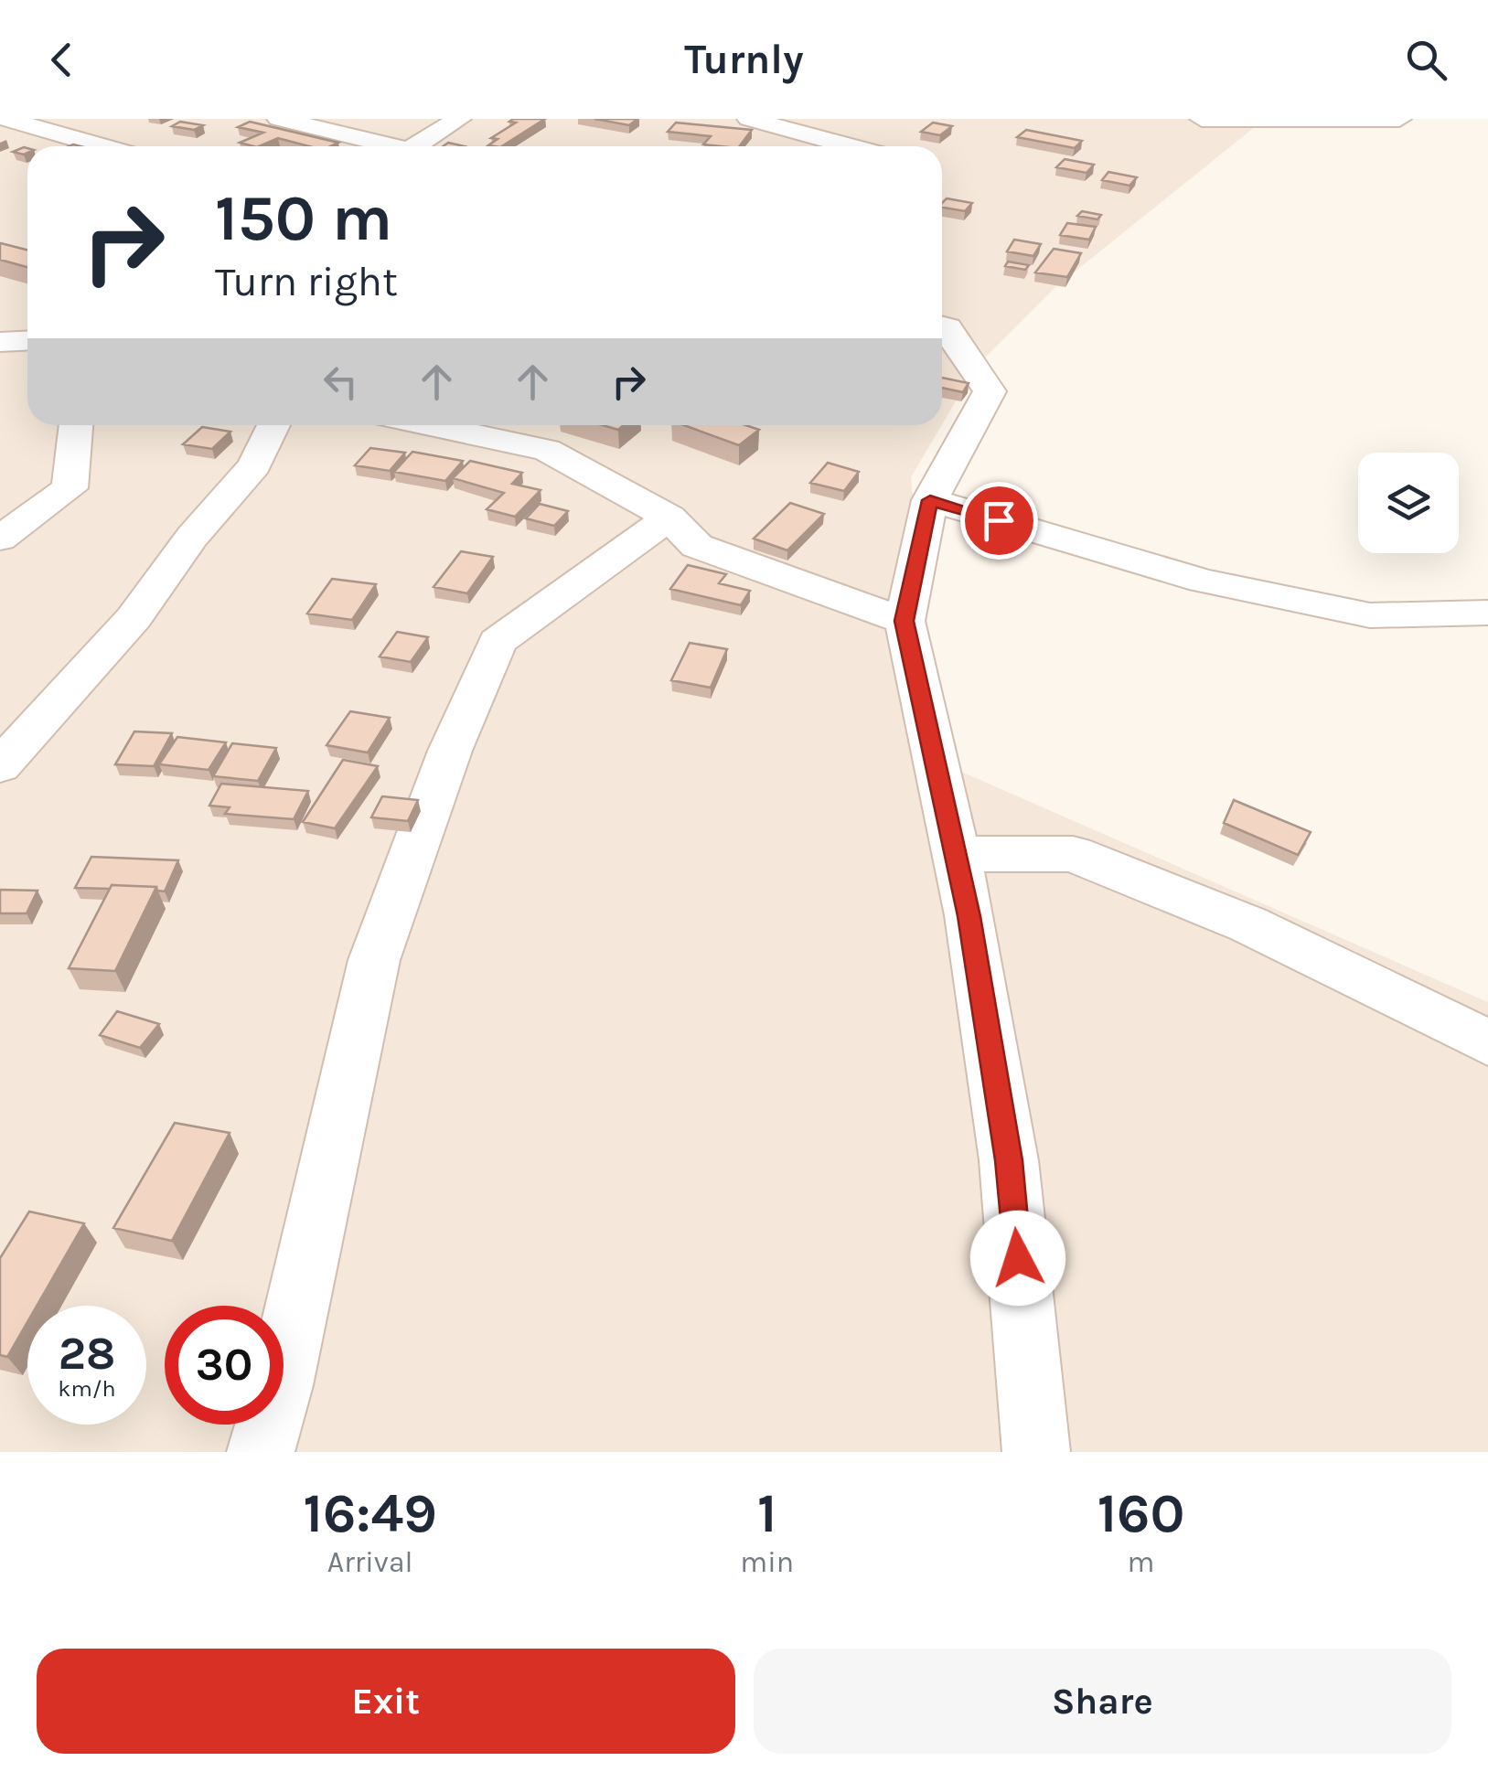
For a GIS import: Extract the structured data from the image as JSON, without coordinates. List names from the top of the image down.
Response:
{
  "page": {
    "header": "Turnly",
    "turn": ["150 m", "Turn right"],
    "speed": "28 km/h",
    "limit": "30",
    "eta": [
      "16:49",
      "Arrival",
      "1",
      "min",
      "160",
      "m"
    ],
    "buttons": ["Exit", "Share"]
  }
}
